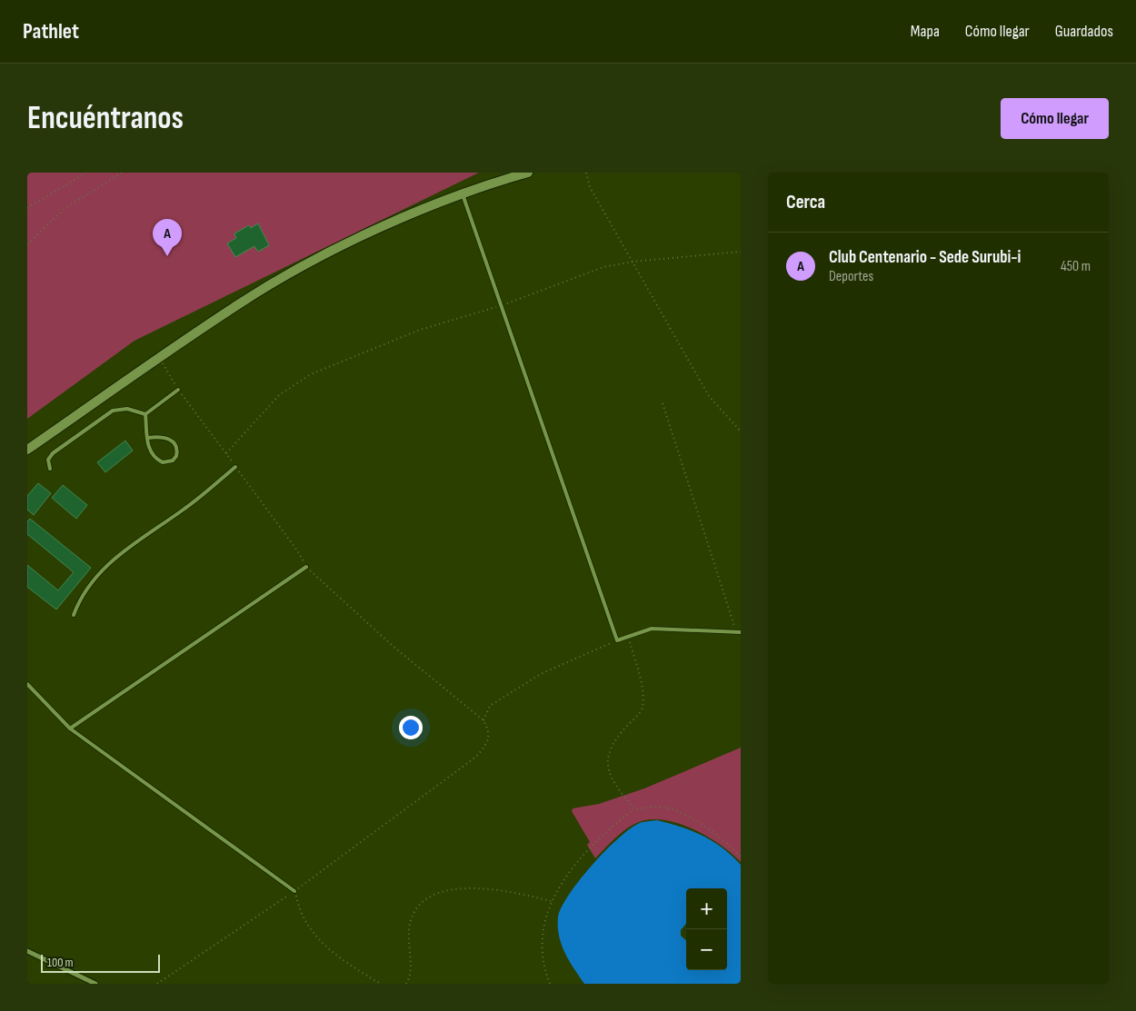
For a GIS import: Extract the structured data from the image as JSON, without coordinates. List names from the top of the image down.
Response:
{
  "scale_bar": "100 m",
  "page": {
    "header": "Pathlet",
    "nav": ["Mapa", "Cómo llegar", "Guardados"],
    "buttons": "Cómo llegar",
    "title": "Encuéntranos",
    "heading": "Cerca",
    "pins": "A",
    "list": [
      {
        "mark": "A",
        "name": "Club Centenario - Sede Surubi-i",
        "note": "Deportes",
        "value": "450 m"
      }
    ],
    "map_buttons": ["+", "−"],
    "scale": "100 m"
  }
}
